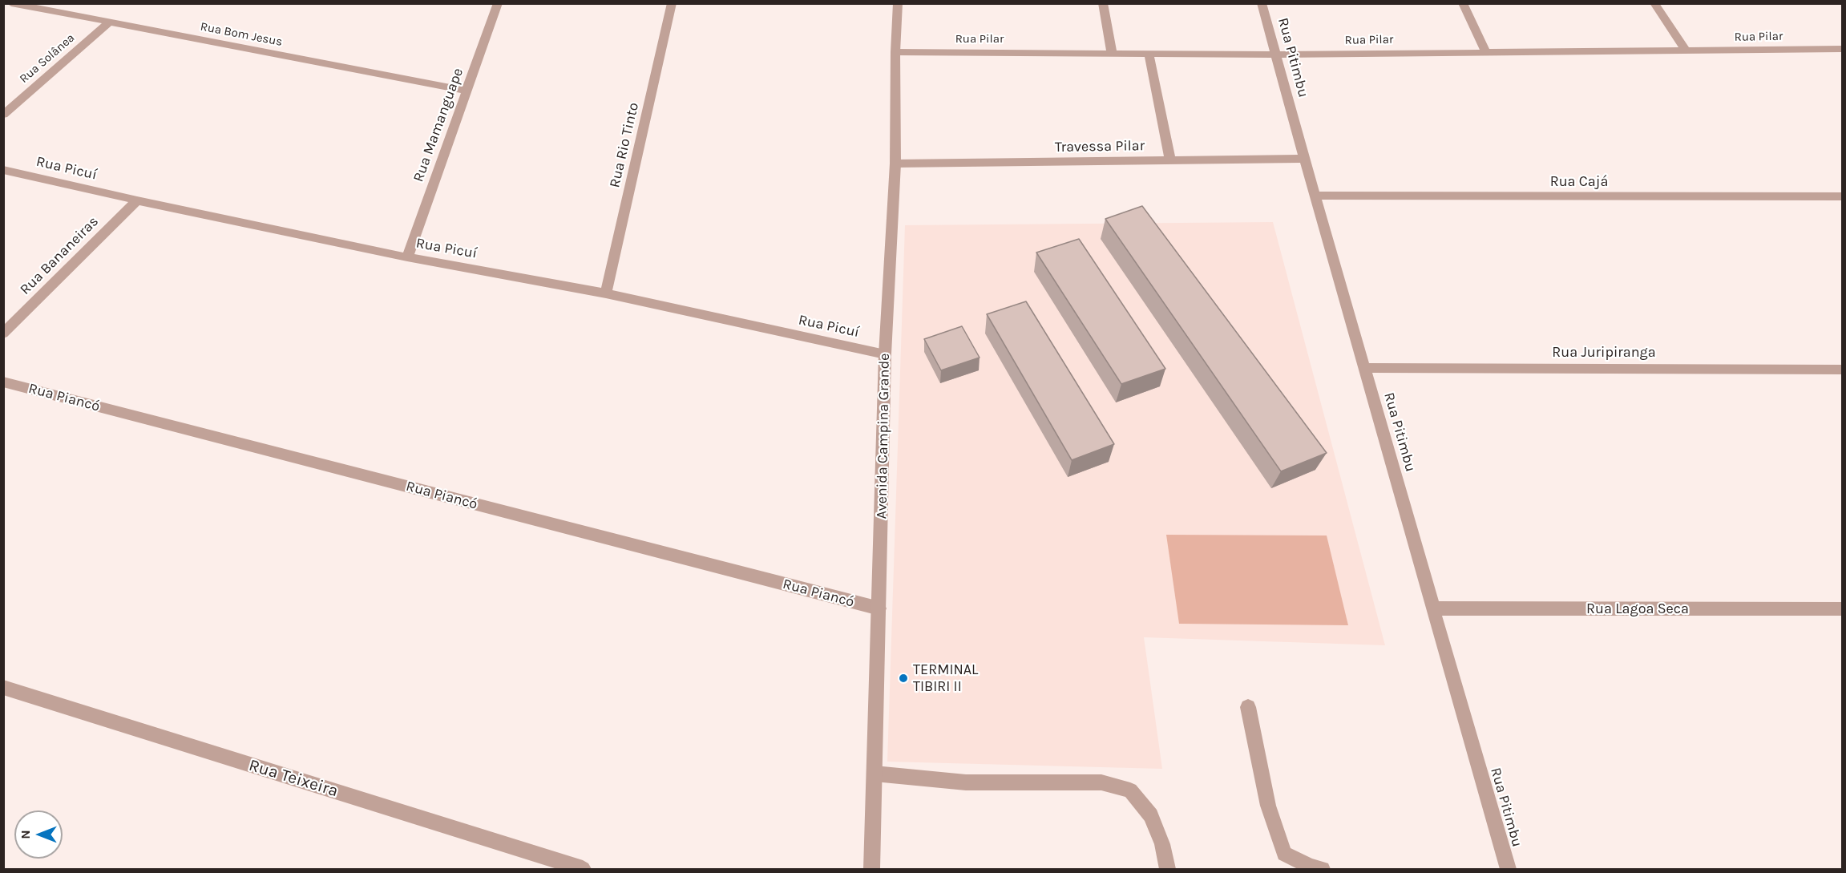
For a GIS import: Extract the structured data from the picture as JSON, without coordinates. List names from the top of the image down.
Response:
{
  "streets": {
    "street": [
      "Rua Bom Jesus",
      "Rua Pilar",
      "Rua Pitimbu",
      "Rua Solânea",
      "Rua Mamanguape",
      "Rua Rio Tinto",
      "Travessa Pilar",
      "Rua Picuí",
      "Rua Cajá",
      "Rua Bananeiras",
      "Rua Juripiranga",
      "Rua Piancó",
      "Avenida Campina Grande",
      "Rua Lagoa Seca",
      "Rua Teixeira"
    ]
  },
  "crossings": [
    ["Rua Bom Jesus", "Rua Solânea"],
    ["Rua Bom Jesus", "Rua Mamanguape"],
    ["Rua Pilar", "Rua Pitimbu"],
    ["Rua Pilar", "Avenida Campina Grande"],
    ["Rua Pitimbu", "Travessa Pilar"],
    ["Rua Pitimbu", "Rua Cajá"],
    ["Rua Pitimbu", "Rua Juripiranga"],
    ["Rua Pitimbu", "Rua Lagoa Seca"],
    ["Rua Mamanguape", "Rua Picuí"],
    ["Rua Rio Tinto", "Rua Picuí"],
    ["Travessa Pilar", "Avenida Campina Grande"],
    ["Rua Picuí", "Rua Bananeiras"],
    ["Rua Picuí", "Avenida Campina Grande"],
    ["Rua Piancó", "Avenida Campina Grande"]
  ],
  "places": ["TERMINAL TIBIRI II"],
  "north": "left"
}
